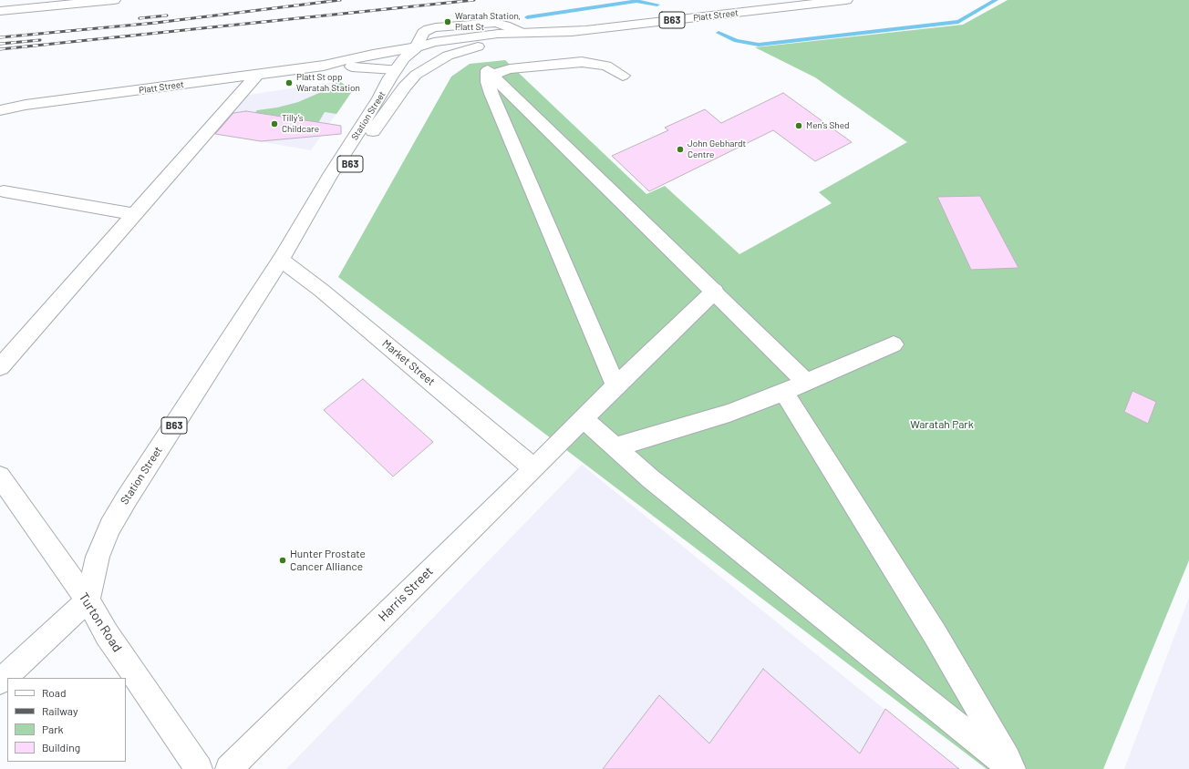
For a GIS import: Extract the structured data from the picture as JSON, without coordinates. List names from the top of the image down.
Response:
{
  "streets": {
    "main road": [
      "Platt Street",
      "B63",
      "Station Street",
      "Market Street",
      "Harris Street",
      "Turton Road"
    ]
  },
  "crossings": [
    ["Platt Street", "Station Street"],
    ["Station Street", "Market Street"],
    ["Station Street", "Turton Road"],
    ["Market Street", "Harris Street"]
  ],
  "parks": ["Waratah Park"],
  "places": [
    "Waratah Station, Platt St",
    "Platt St opp Waratah Station",
    "Tilly’s Childcare",
    "Men’s Shed",
    "John Gebhardt Centre",
    "Hunter Prostate Cancer Alliance"
  ],
  "legend": [
    "Road",
    "Railway",
    "Park",
    "Building"
  ]
}
